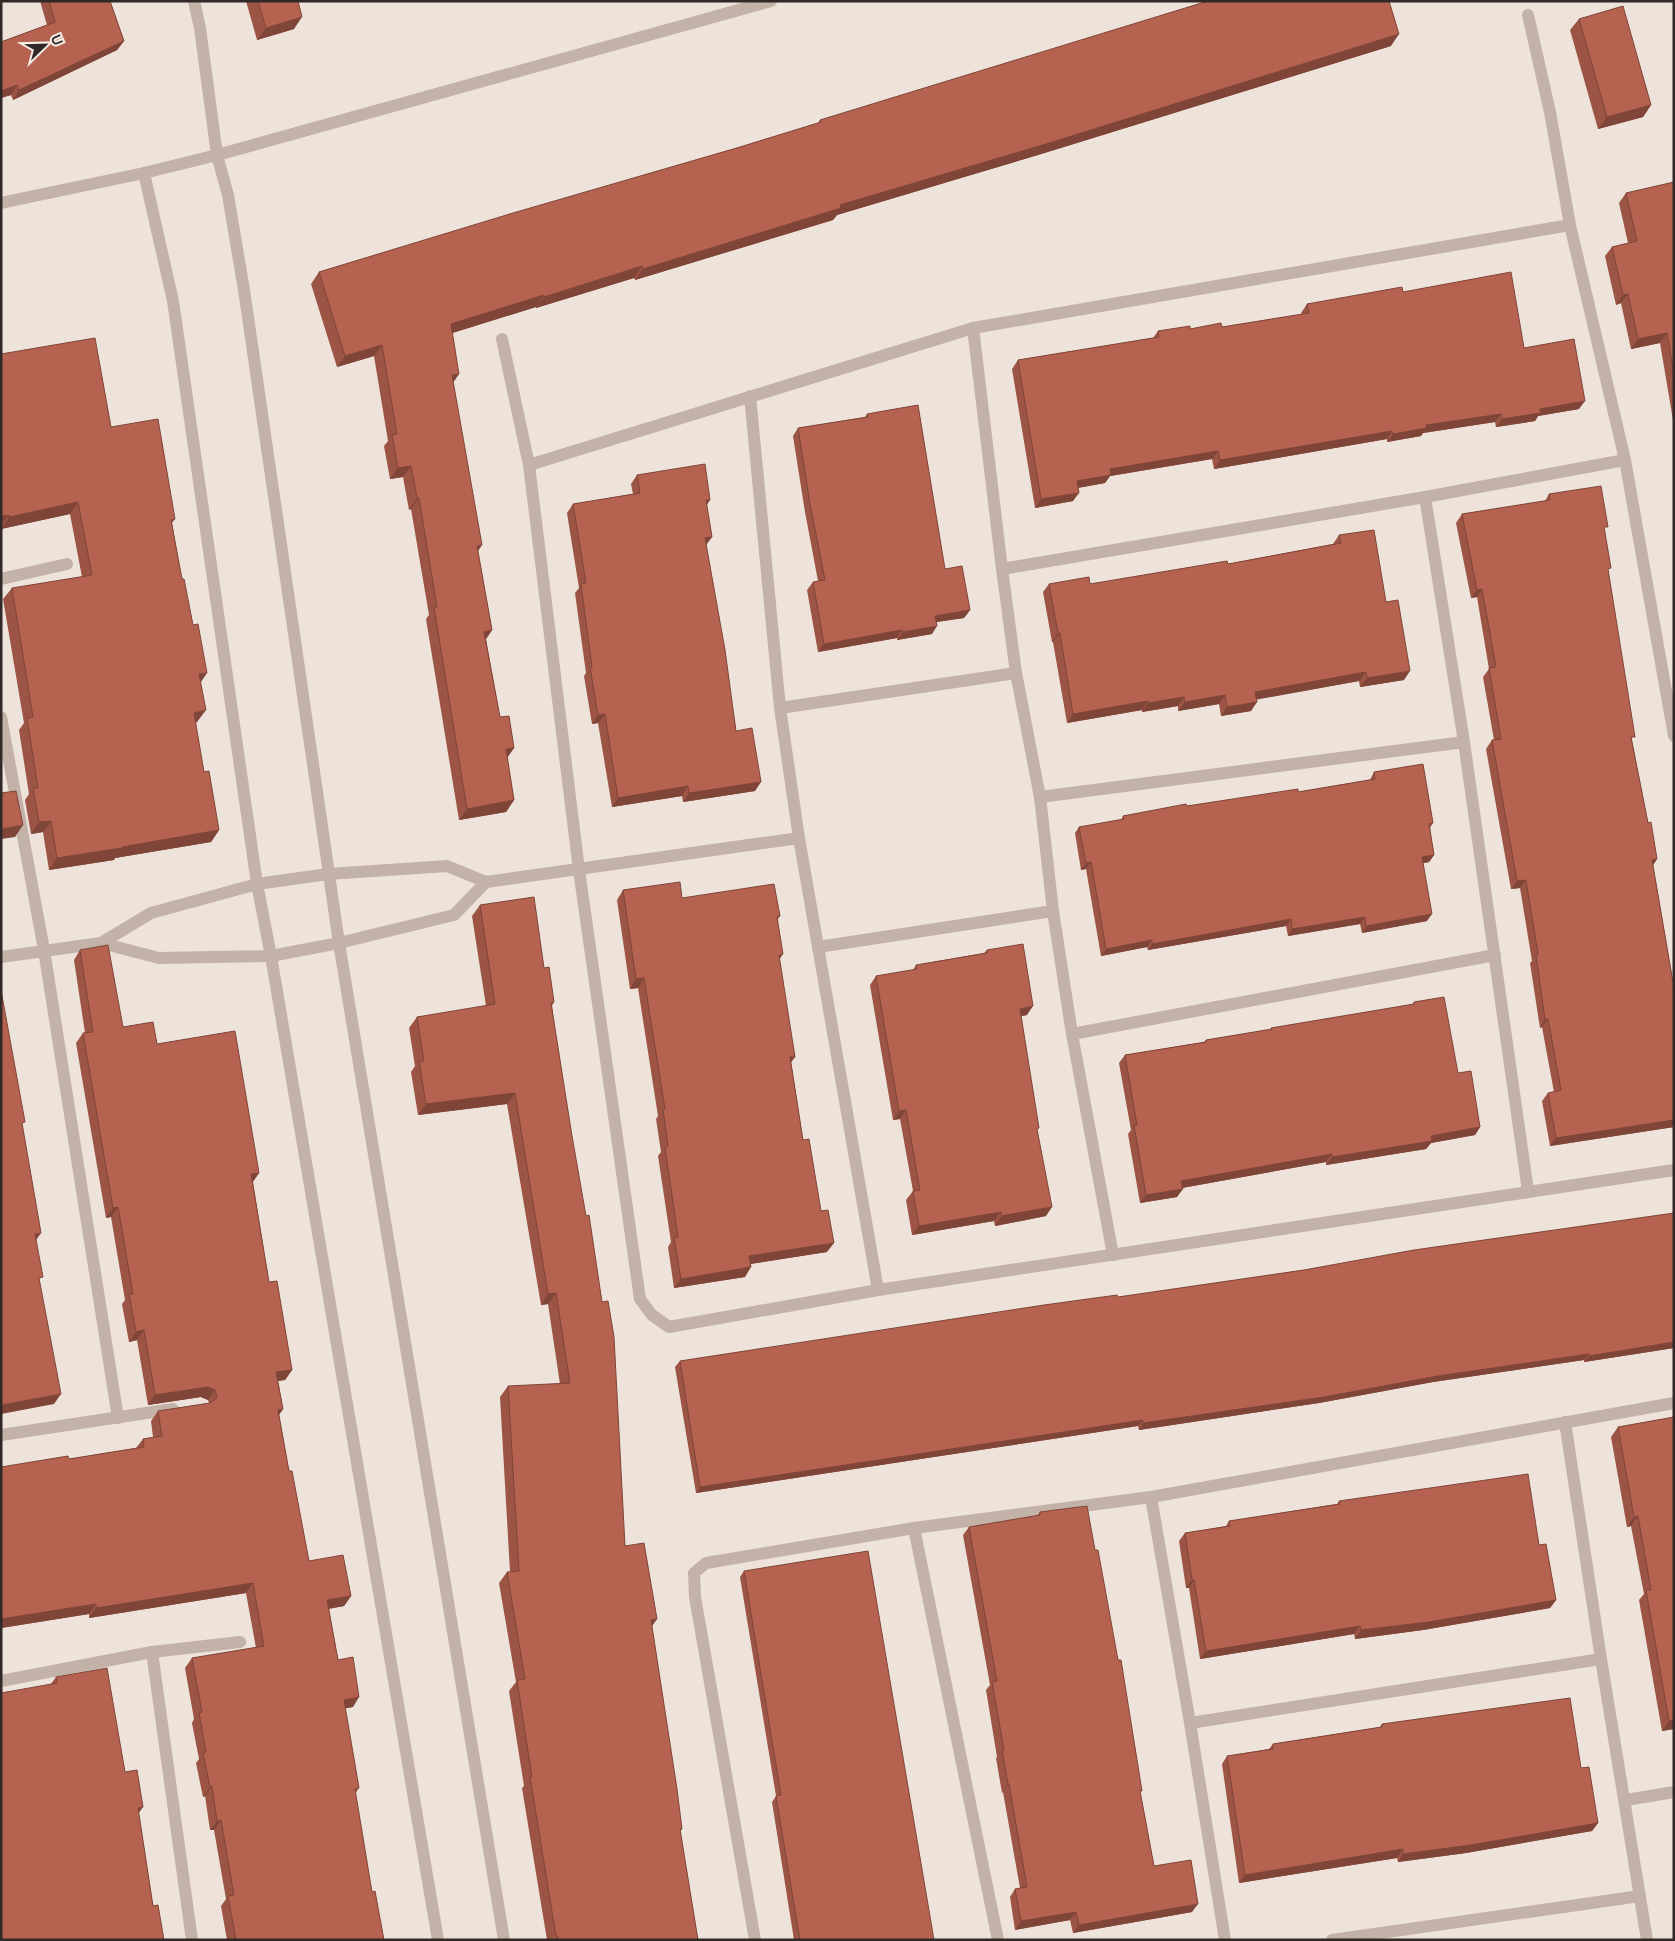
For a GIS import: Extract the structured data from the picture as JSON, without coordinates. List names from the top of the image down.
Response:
{
  "north": "top right"
}
